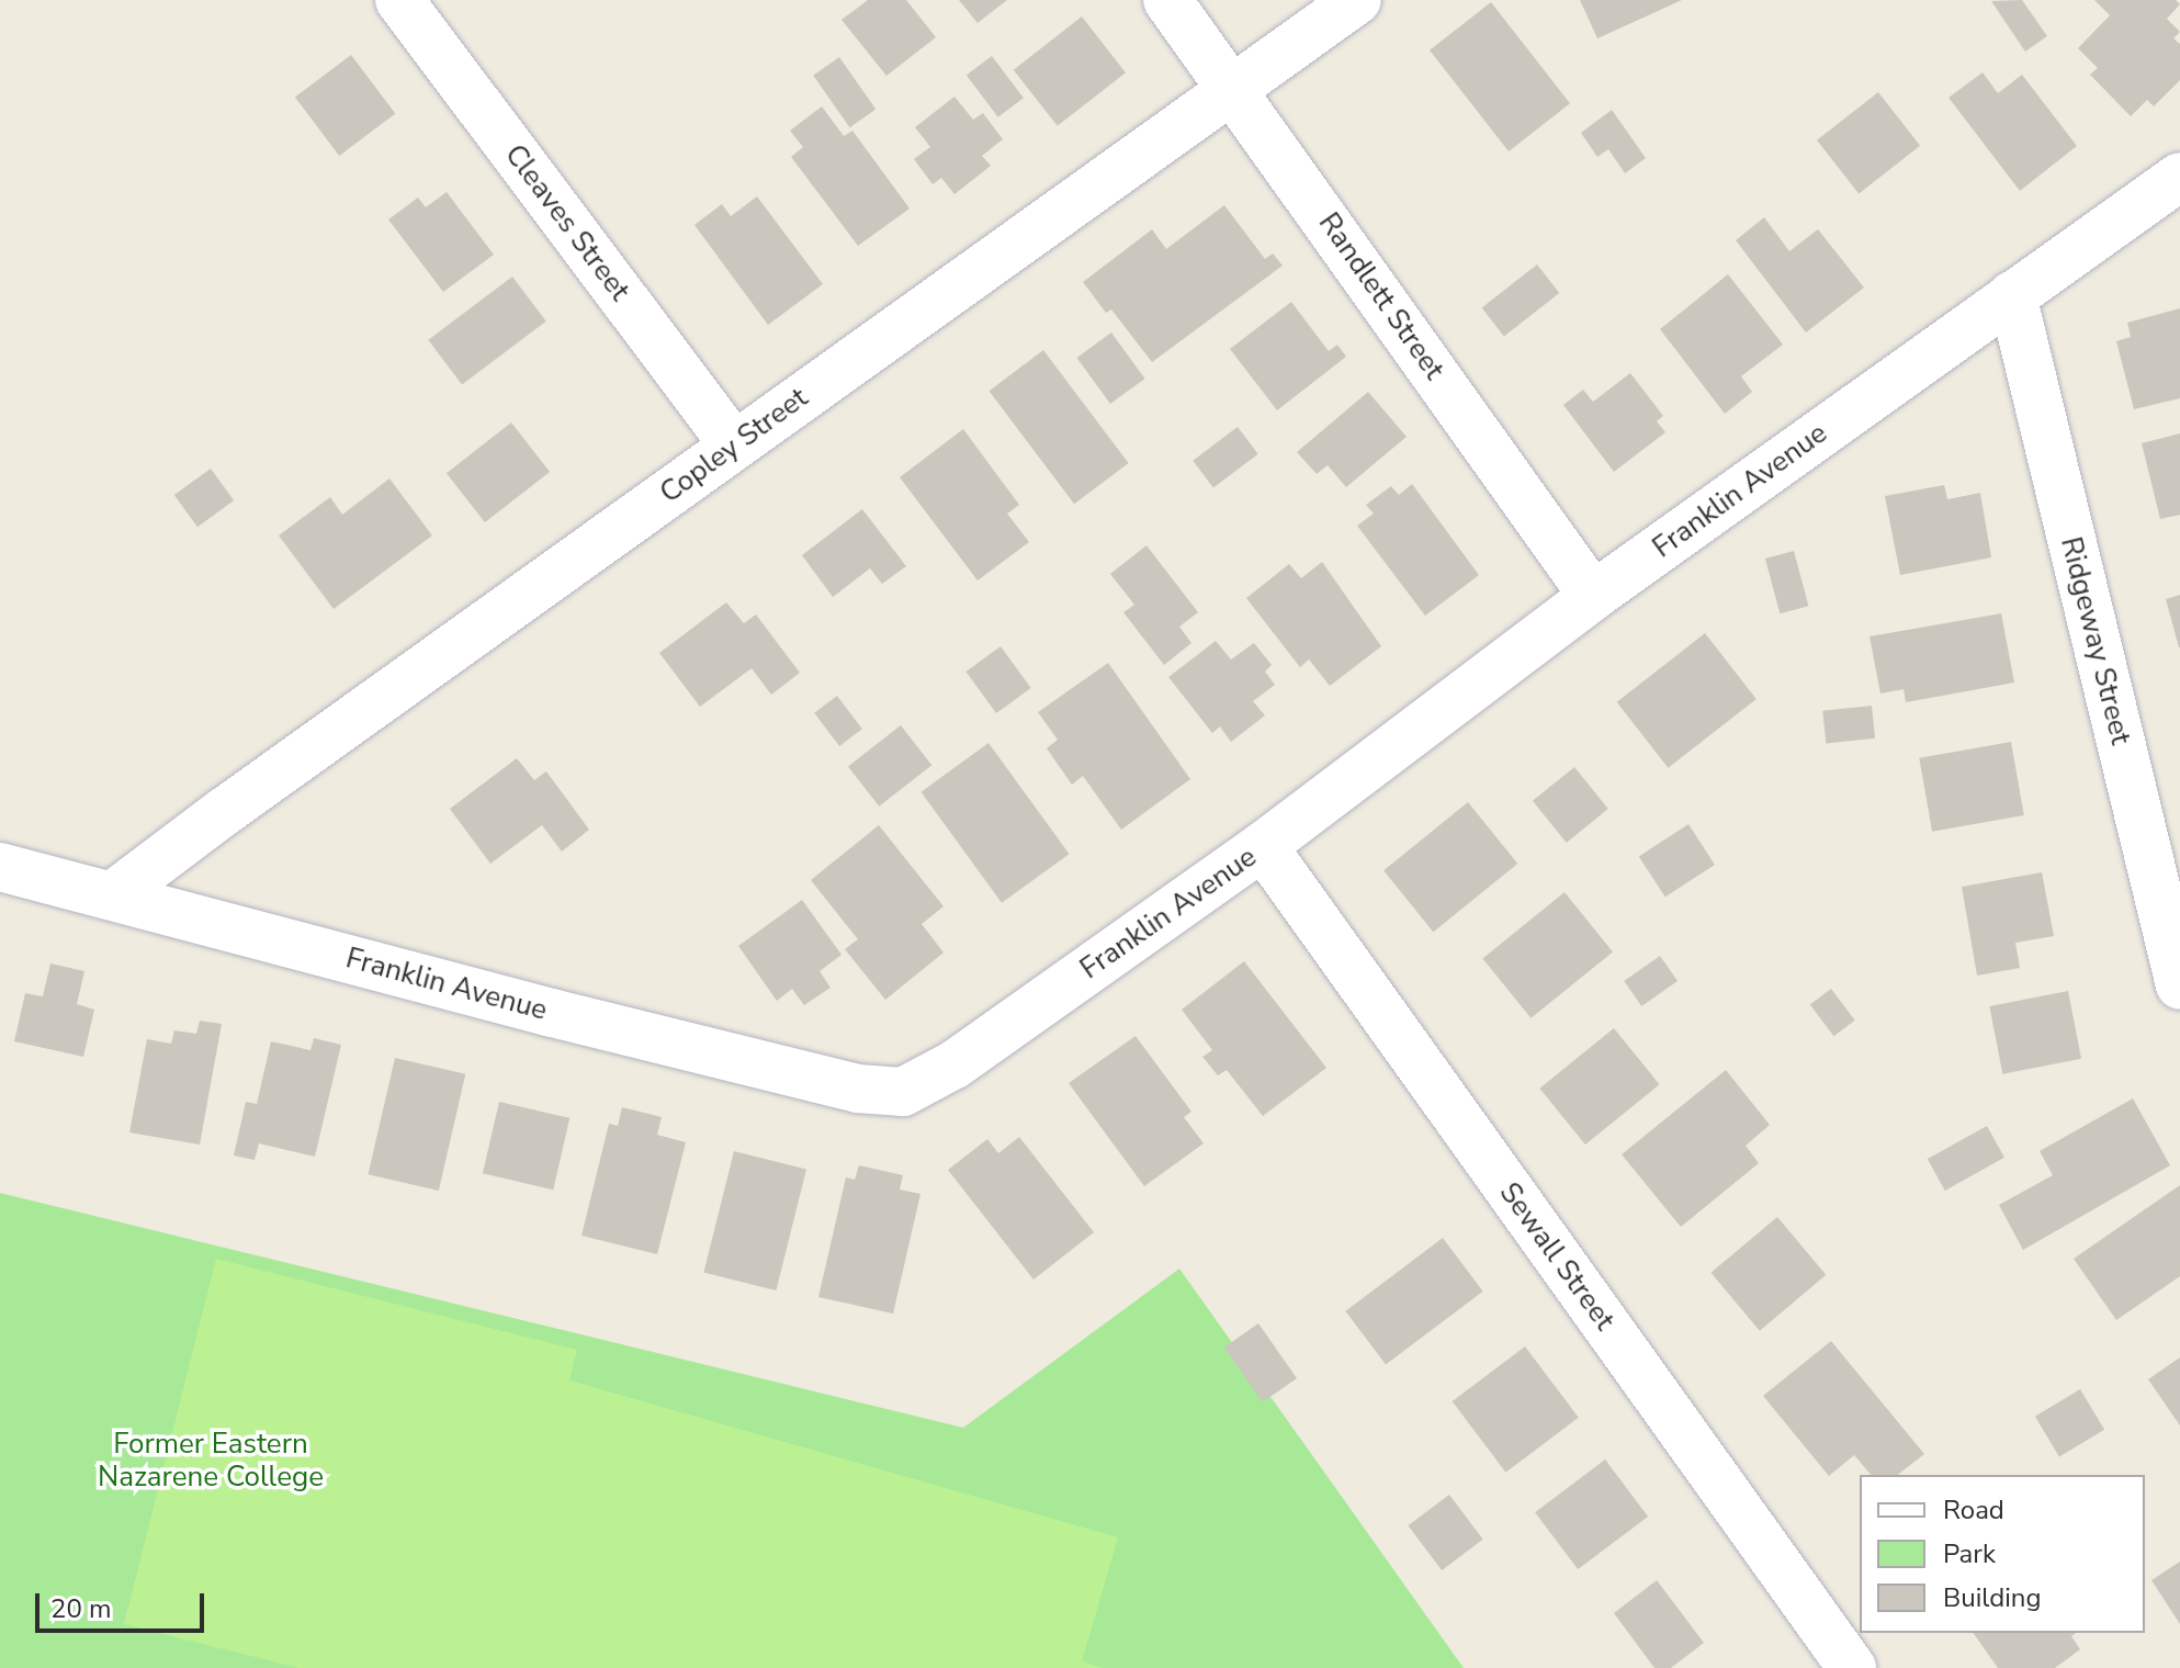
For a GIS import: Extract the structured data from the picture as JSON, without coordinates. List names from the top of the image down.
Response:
{
  "streets": {
    "street": [
      "Cleaves Street",
      "Randlett Street",
      "Copley Street",
      "Franklin Avenue",
      "Ridgeway Street",
      "Sewall Street"
    ]
  },
  "crossings": [
    ["Cleaves Street", "Copley Street"],
    ["Randlett Street", "Copley Street"],
    ["Randlett Street", "Franklin Avenue"],
    ["Copley Street", "Franklin Avenue"],
    ["Franklin Avenue", "Ridgeway Street"],
    ["Franklin Avenue", "Sewall Street"]
  ],
  "parks": ["Former Eastern Nazarene College"],
  "legend": ["Road", "Park", "Building"],
  "scale_bar": "20 m"
}
